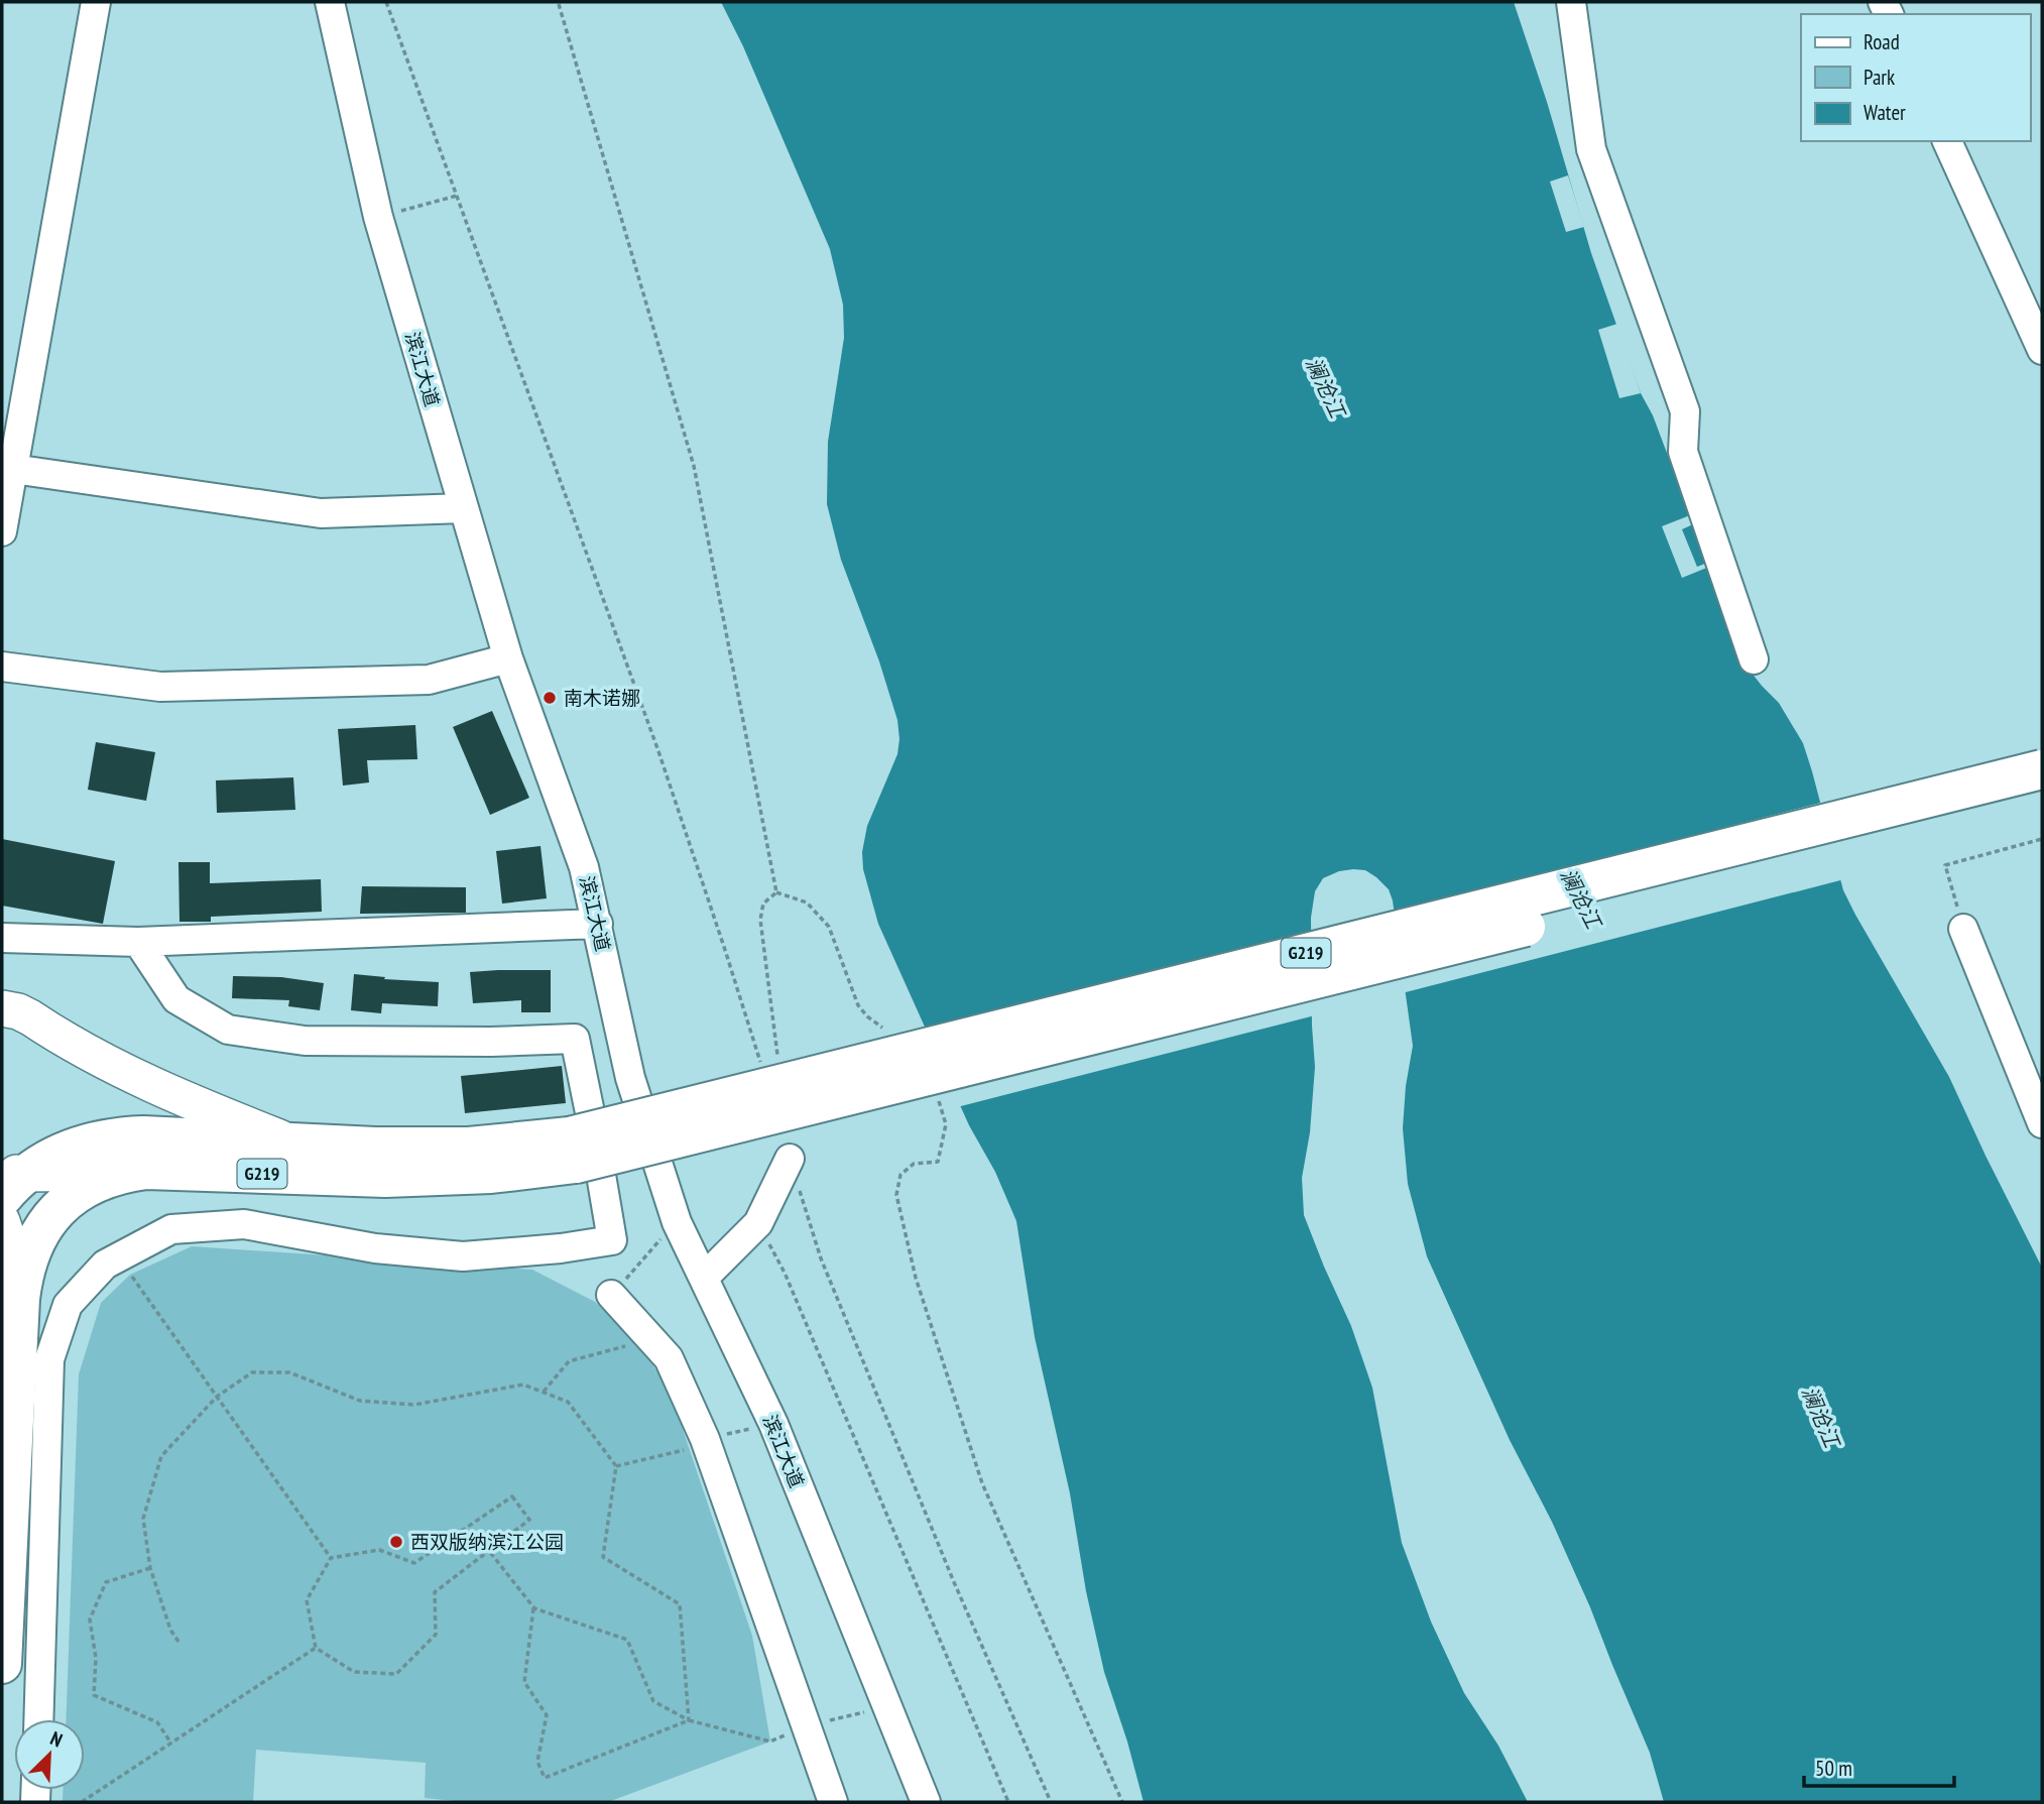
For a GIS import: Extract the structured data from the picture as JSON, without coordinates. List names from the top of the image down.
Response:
{
  "streets": {
    "highway": ["G219"],
    "street": ["滨江大道"]
  },
  "water": ["澜沧江"],
  "places": ["南木诺娜", "西双版纳滨江公园"],
  "legend": ["Road", "Park", "Water"],
  "scale_bar": "50 m",
  "north": "top right"
}
